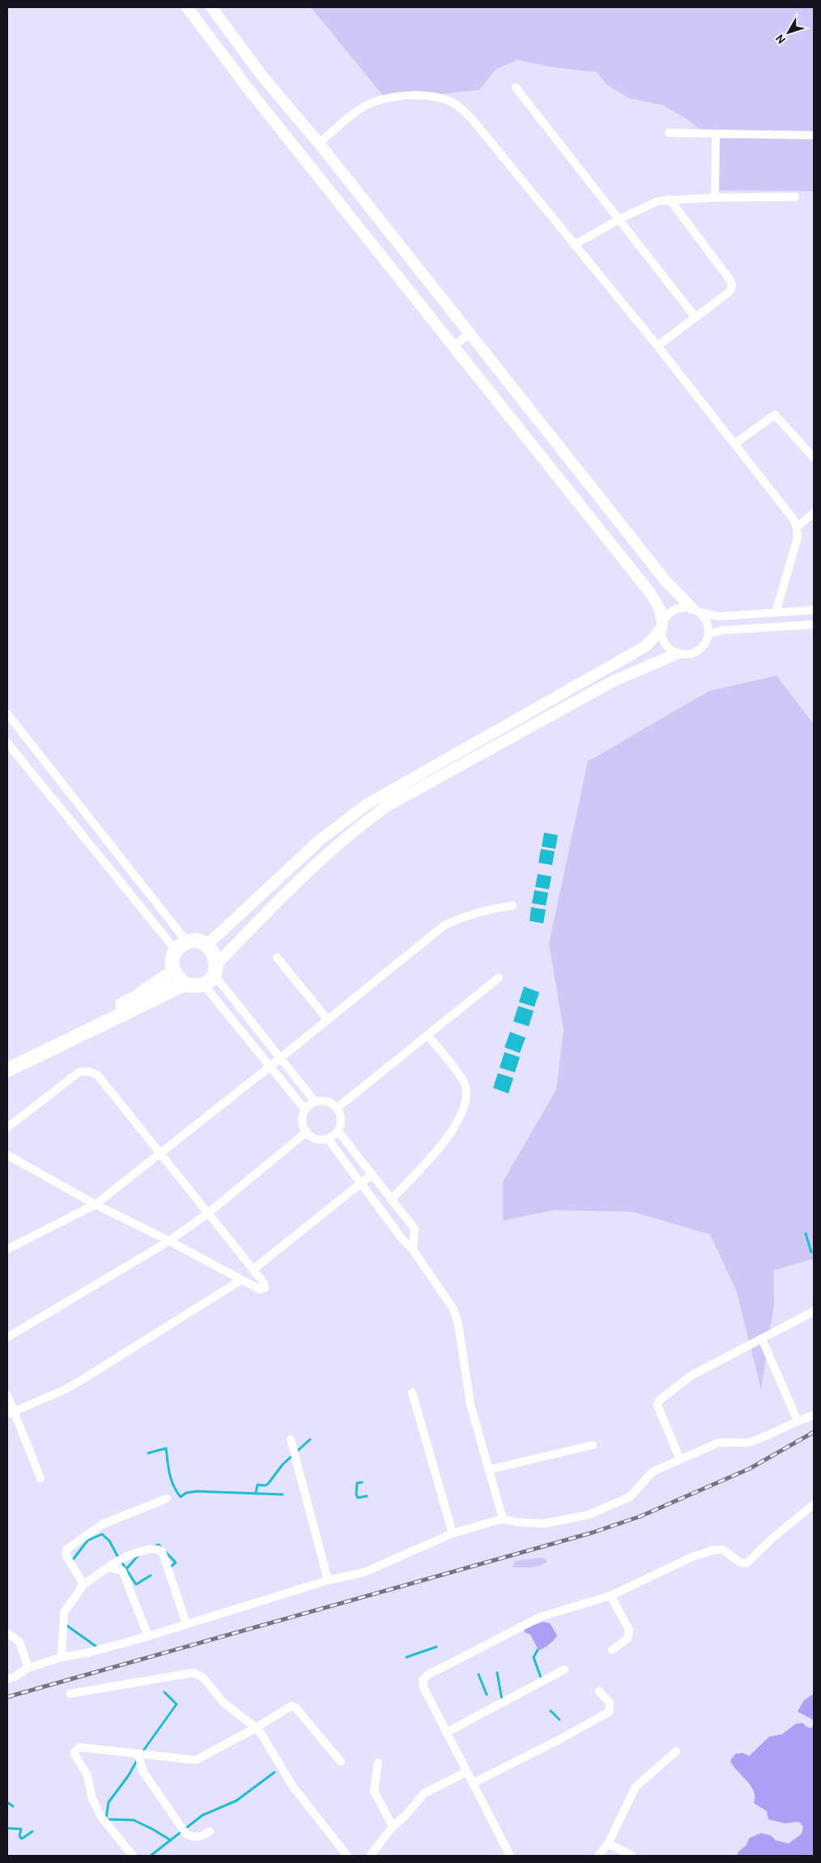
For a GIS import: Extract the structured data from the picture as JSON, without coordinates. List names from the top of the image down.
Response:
{
  "north": "bottom left"
}
